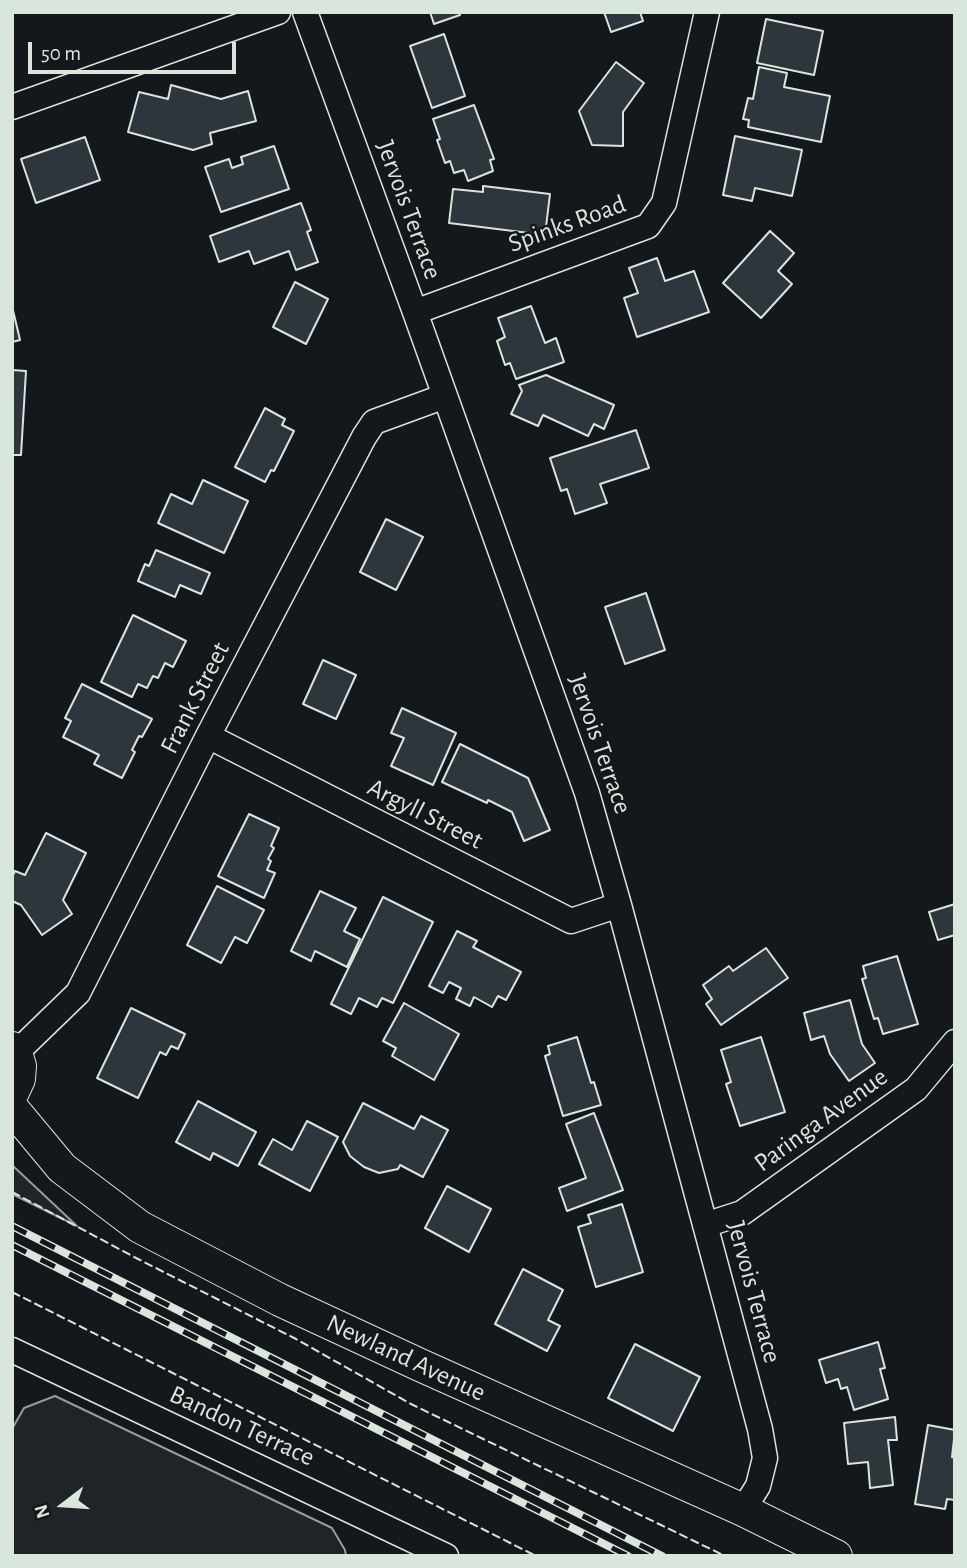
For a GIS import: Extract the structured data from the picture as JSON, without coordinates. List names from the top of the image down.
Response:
{
  "streets": {
    "street": [
      "Jervois Terrace",
      "Spinks Road",
      "Frank Street",
      "Argyll Street",
      "Paringa Avenue",
      "Newland Avenue",
      "Bandon Terrace"
    ]
  },
  "crossings": [
    ["Jervois Terrace", "Spinks Road"],
    ["Jervois Terrace", "Frank Street"],
    ["Jervois Terrace", "Argyll Street"],
    ["Jervois Terrace", "Paringa Avenue"],
    ["Jervois Terrace", "Newland Avenue"],
    ["Frank Street", "Argyll Street"]
  ],
  "scale_bar": "50 m",
  "north": "left"
}
